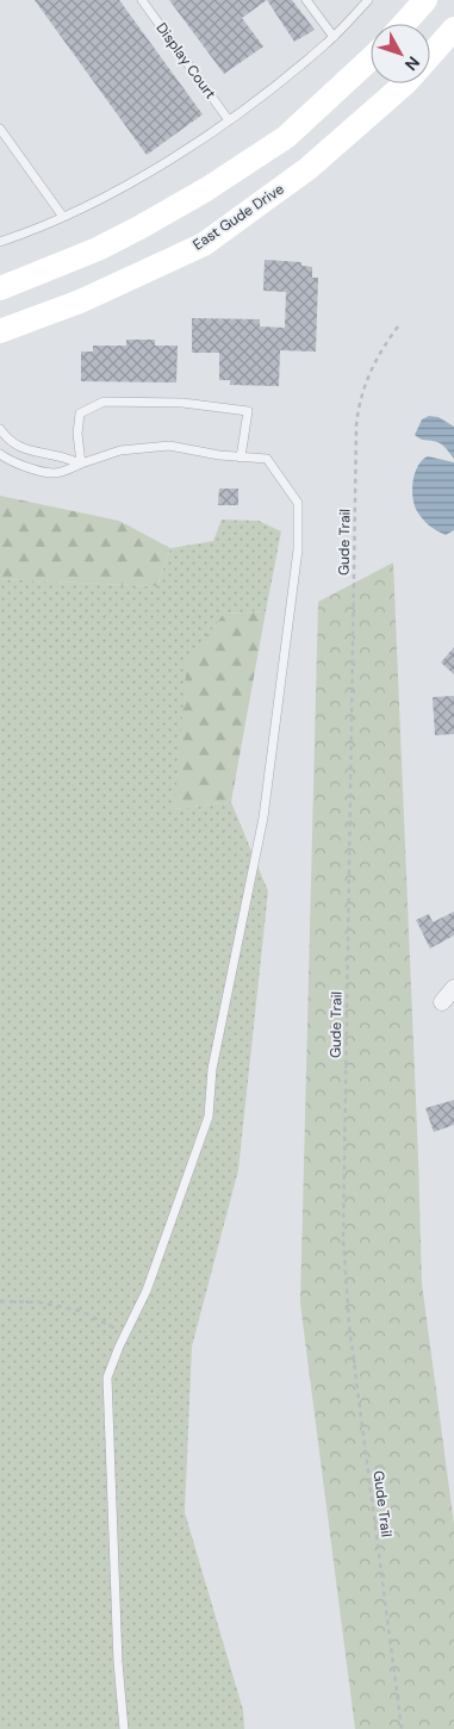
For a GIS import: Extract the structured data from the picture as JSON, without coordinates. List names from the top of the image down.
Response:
{
  "streets": {
    "main road": ["East Gude Drive"],
    "lane": ["Display Court"],
    "path": ["Gude Trail"]
  },
  "north": "bottom right"
}
